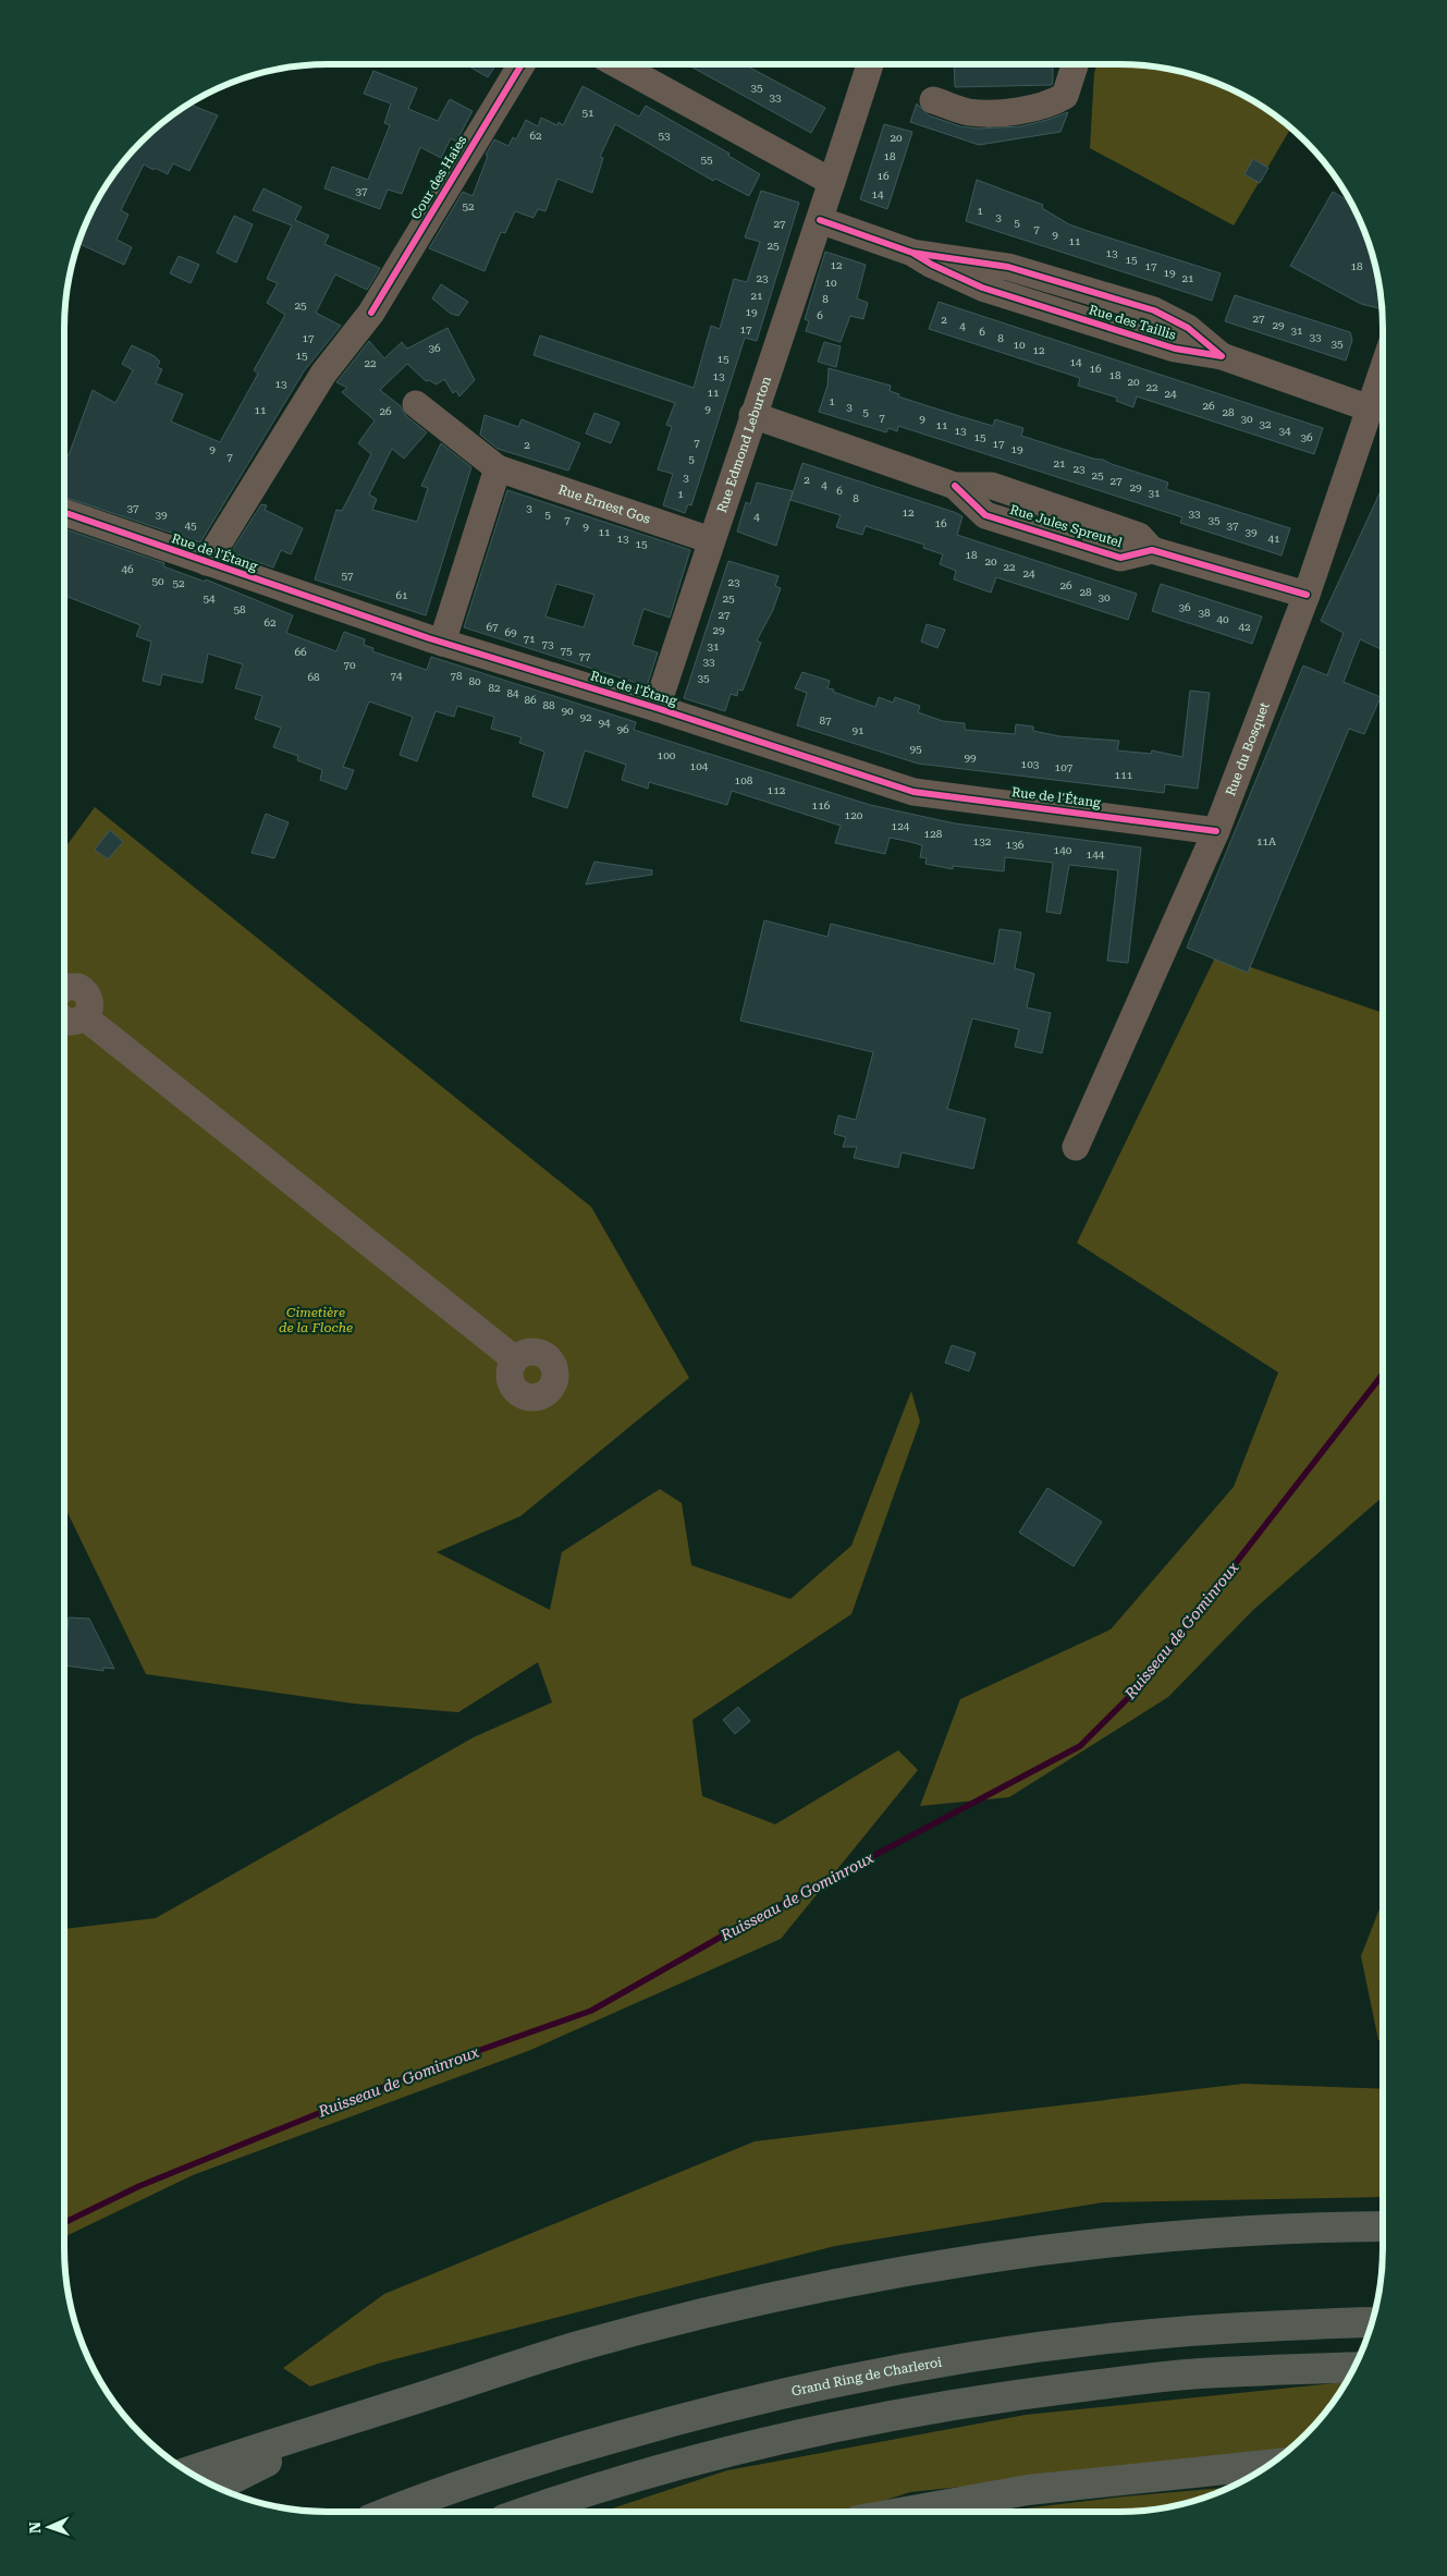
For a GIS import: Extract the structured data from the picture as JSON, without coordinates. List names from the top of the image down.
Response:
{
  "streets": {
    "highway": ["Grand Ring de Charleroi"],
    "street": [
      "Cour des Haies",
      "Rue des Taillis",
      "Rue Edmond Leburton",
      "Rue Ernest Gos",
      "Rue Jules Spreutel",
      "Rue de l'Étang",
      "Rue du Bosquet"
    ]
  },
  "crossings": [
    ["Cour des Haies", "Rue de l'Étang"],
    ["Rue des Taillis", "Rue Edmond Leburton"],
    ["Rue des Taillis", "Rue du Bosquet"],
    ["Rue Edmond Leburton", "Rue Ernest Gos"],
    ["Rue Edmond Leburton", "Rue Jules Spreutel"],
    ["Rue Edmond Leburton", "Rue de l'Étang"],
    ["Rue Jules Spreutel", "Rue du Bosquet"],
    ["Rue de l'Étang", "Rue du Bosquet"]
  ],
  "water": ["Ruisseau de Gominroux"],
  "parks": ["Cimetière de la Floche"],
  "house_numbers": [
    "35",
    "33",
    "51",
    "62",
    "53",
    "20",
    "18",
    "55",
    "16",
    "37",
    "14",
    "52",
    "1",
    "3",
    "5",
    "27",
    "7",
    "9",
    "11",
    "25",
    "13",
    "15",
    "12",
    "17",
    "18",
    "19",
    "23",
    "21",
    "10",
    "21",
    "8",
    "25",
    "19",
    "6",
    "27",
    "2",
    "29",
    "4",
    "17",
    "31",
    "6",
    "33",
    "17",
    "8",
    "35",
    "10",
    "36",
    "12",
    "15",
    "15",
    "14",
    "22",
    "16",
    "18",
    "13",
    "20",
    "13",
    "22",
    "11",
    "24",
    "1",
    "26",
    "3",
    "9",
    "11",
    "26",
    "5",
    "28",
    "7",
    "9",
    "30",
    "32",
    "11",
    "13",
    "34",
    "15",
    "36",
    "7",
    "17",
    "2",
    "9",
    "19",
    "7",
    "5",
    "21",
    "23",
    "25",
    "3",
    "2",
    "27",
    "4",
    "29",
    "6",
    "31",
    "1",
    "8",
    "37",
    "3",
    "12",
    "33",
    "39",
    "5",
    "4",
    "7",
    "35",
    "16",
    "45",
    "37",
    "9",
    "11",
    "39",
    "13",
    "41",
    "15",
    "18",
    "20",
    "22",
    "46",
    "24",
    "57",
    "50",
    "23",
    "52",
    "26",
    "28",
    "61",
    "30",
    "54",
    "25",
    "36",
    "58",
    "38",
    "27",
    "40",
    "62",
    "67",
    "42",
    "29",
    "69",
    "71",
    "73",
    "31",
    "75",
    "66",
    "77",
    "33",
    "70",
    "74",
    "78",
    "68",
    "35",
    "80",
    "82",
    "84",
    "86",
    "88",
    "90",
    "92",
    "87",
    "94",
    "96",
    "91",
    "95",
    "100",
    "99",
    "103",
    "104",
    "107",
    "111",
    "108",
    "112",
    "116",
    "120",
    "124",
    "128",
    "132",
    "11A",
    "136",
    "140",
    "144"
  ],
  "north": "left"
}
